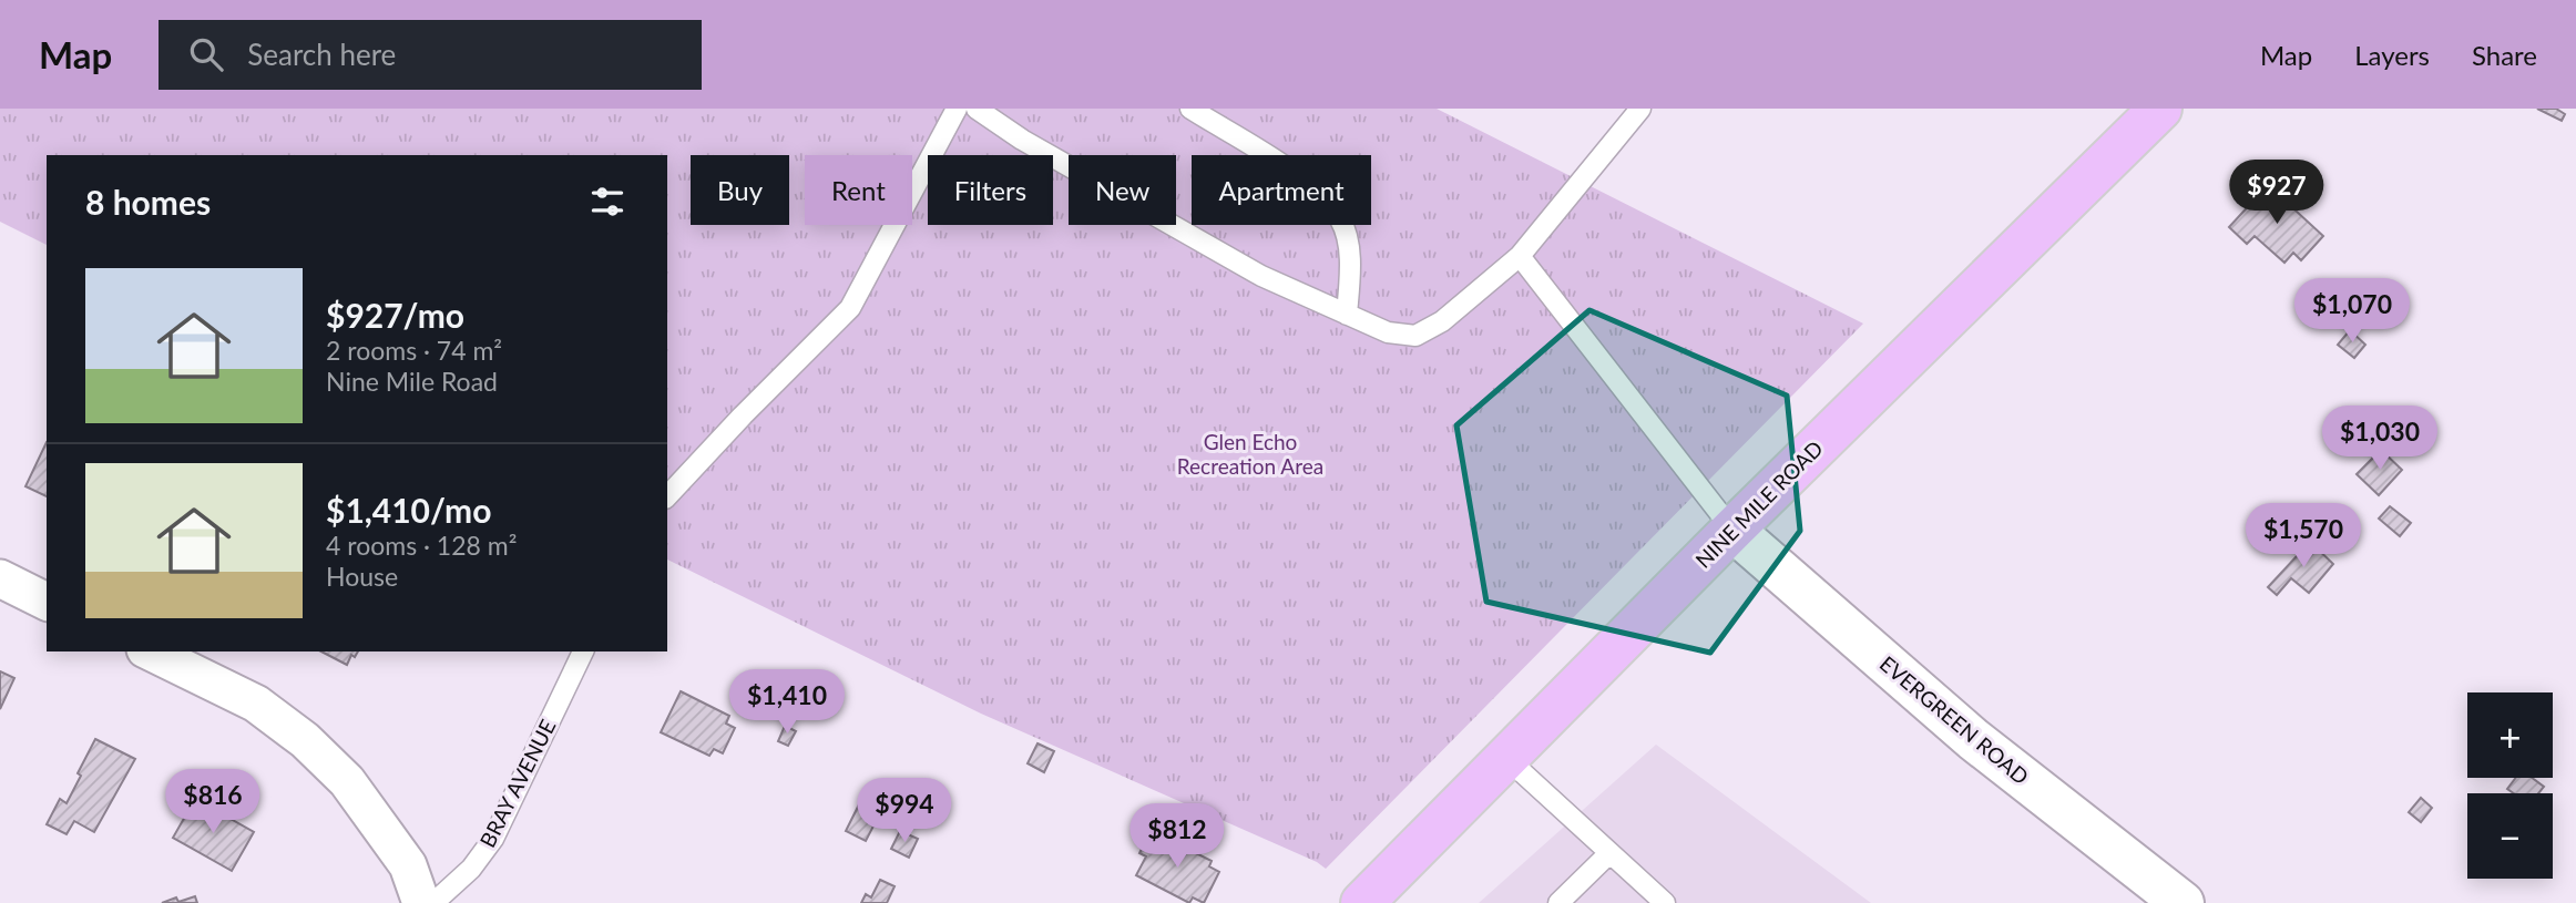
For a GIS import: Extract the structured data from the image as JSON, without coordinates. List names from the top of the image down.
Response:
{
  "streets": {
    "main road": ["NINE MILE ROAD"],
    "street": ["EVERGREEN ROAD"],
    "lane": ["BRAY AVENUE"]
  },
  "crossings": [
    ["NINE MILE ROAD", "EVERGREEN ROAD"]
  ],
  "parks": ["Glen Echo Recreation Area"],
  "page": {
    "header": "Map",
    "search": "Search here",
    "nav": ["Map", "Layers", "Share"],
    "chip": [
      "Buy",
      "Rent",
      "Filters",
      "New",
      "Apartment"
    ],
    "heading": "8 homes",
    "price": [
      "$927",
      "$1,070",
      "$1,030",
      "$1,570",
      "$1,410",
      "$816",
      "$994",
      "$812"
    ],
    "list": [
      {
        "name": "$927/mo",
        "note": "2 rooms · 74 m² · Nine Mile Road"
      },
      {
        "name": "$1,410/mo",
        "note": "4 rooms · 128 m² · House"
      }
    ],
    "map_buttons": ["+", "−"]
  }
}
